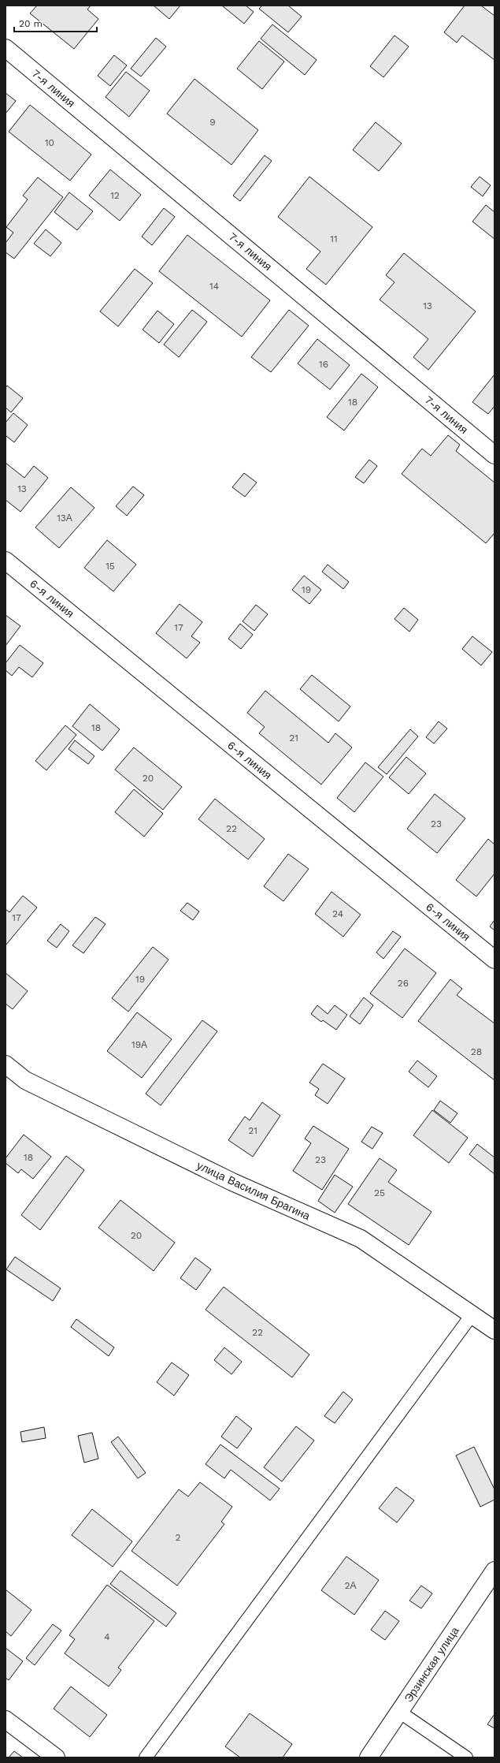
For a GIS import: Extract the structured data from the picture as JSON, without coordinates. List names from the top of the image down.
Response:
{
  "streets": {
    "street": [
      "7-я линия",
      "6-я линия",
      "улица Василия Брагина",
      "Эрзинская улица"
    ]
  },
  "house_numbers": [
    "9",
    "10",
    "12",
    "11",
    "14",
    "13",
    "16",
    "18",
    "13",
    "13А",
    "15",
    "19",
    "17",
    "18",
    "21",
    "20",
    "23",
    "22",
    "24",
    "17",
    "19",
    "26",
    "19А",
    "28",
    "21",
    "18",
    "23",
    "25",
    "20",
    "22",
    "2",
    "2А",
    "4"
  ],
  "scale_bar": "20 m"
}
